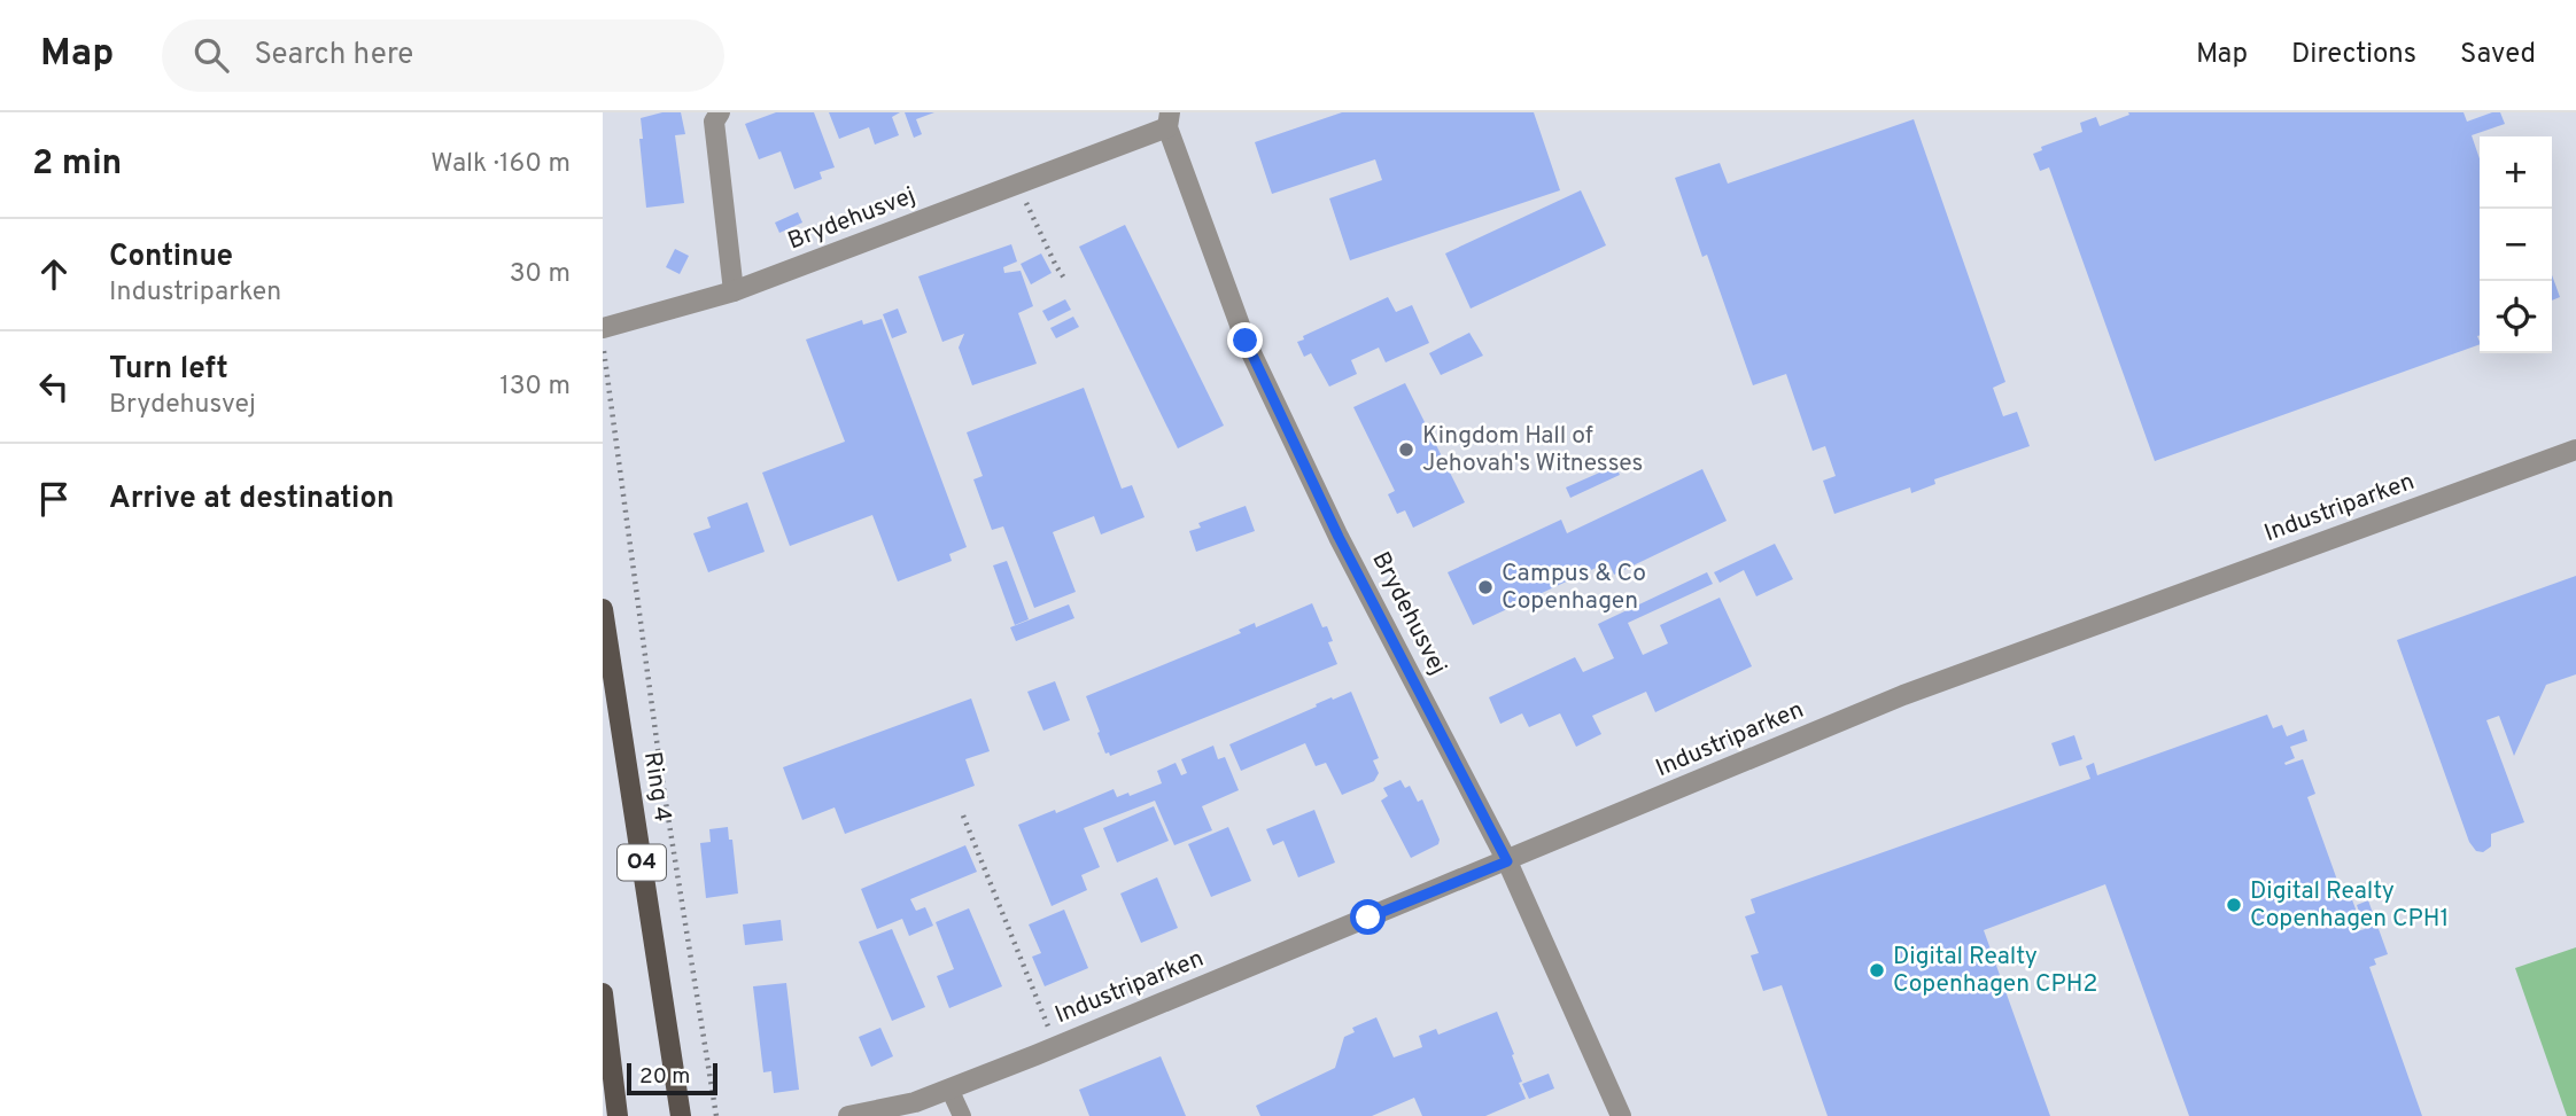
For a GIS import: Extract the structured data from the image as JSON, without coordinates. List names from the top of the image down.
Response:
{
  "streets": {
    "main road": ["Ring 4", "O4"],
    "street": ["Brydehusvej", "Industriparken"]
  },
  "crossings": [
    ["Brydehusvej", "Industriparken"]
  ],
  "places": [
    "Kingdom Hall of Jehovah's Witnesses",
    "Campus & Co Copenhagen",
    "Digital Realty Copenhagen CPH1",
    "Digital Realty Copenhagen CPH2"
  ],
  "scale_bar": "20 m",
  "page": {
    "header": "Map",
    "search": "Search here",
    "nav": ["Map", "Directions", "Saved"],
    "heading": ["2 min", "Walk · 160 m"],
    "map_buttons": ["+", "−"],
    "list": [
      ["Continue", "Industriparken", "30 m"],
      ["Turn left", "Brydehusvej", "130 m"],
      "Arrive at destination"
    ],
    "scale": "20 m"
  }
}
